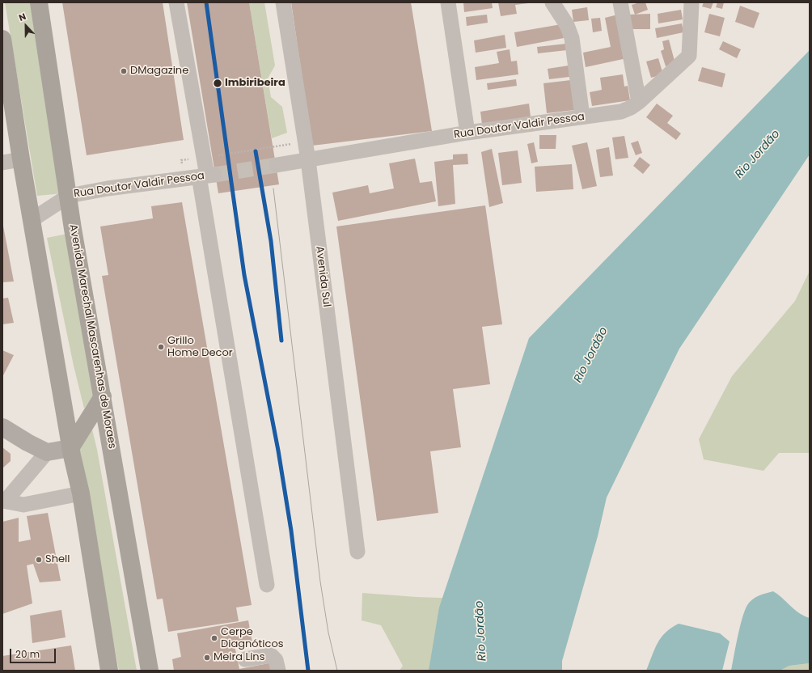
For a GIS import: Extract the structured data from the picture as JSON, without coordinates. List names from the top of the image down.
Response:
{
  "streets": {
    "highway": ["Avenida Marechal Mascarenhas de Moraes"],
    "street": ["Rua Doutor Valdir Pessoa", "Avenida Sul"]
  },
  "crossings": [
    ["Rua Doutor Valdir Pessoa", "Avenida Sul"],
    ["Rua Doutor Valdir Pessoa", "Avenida Marechal Mascarenhas de Moraes"]
  ],
  "water": ["Rio Jordão"],
  "places": [
    "DMagazine",
    "Imbiribeira",
    "Grillo Home Decor",
    "Shell",
    "Cerpe Diagnóticos",
    "Meira Lins"
  ],
  "scale_bar": "20 m",
  "north": "top"
}
